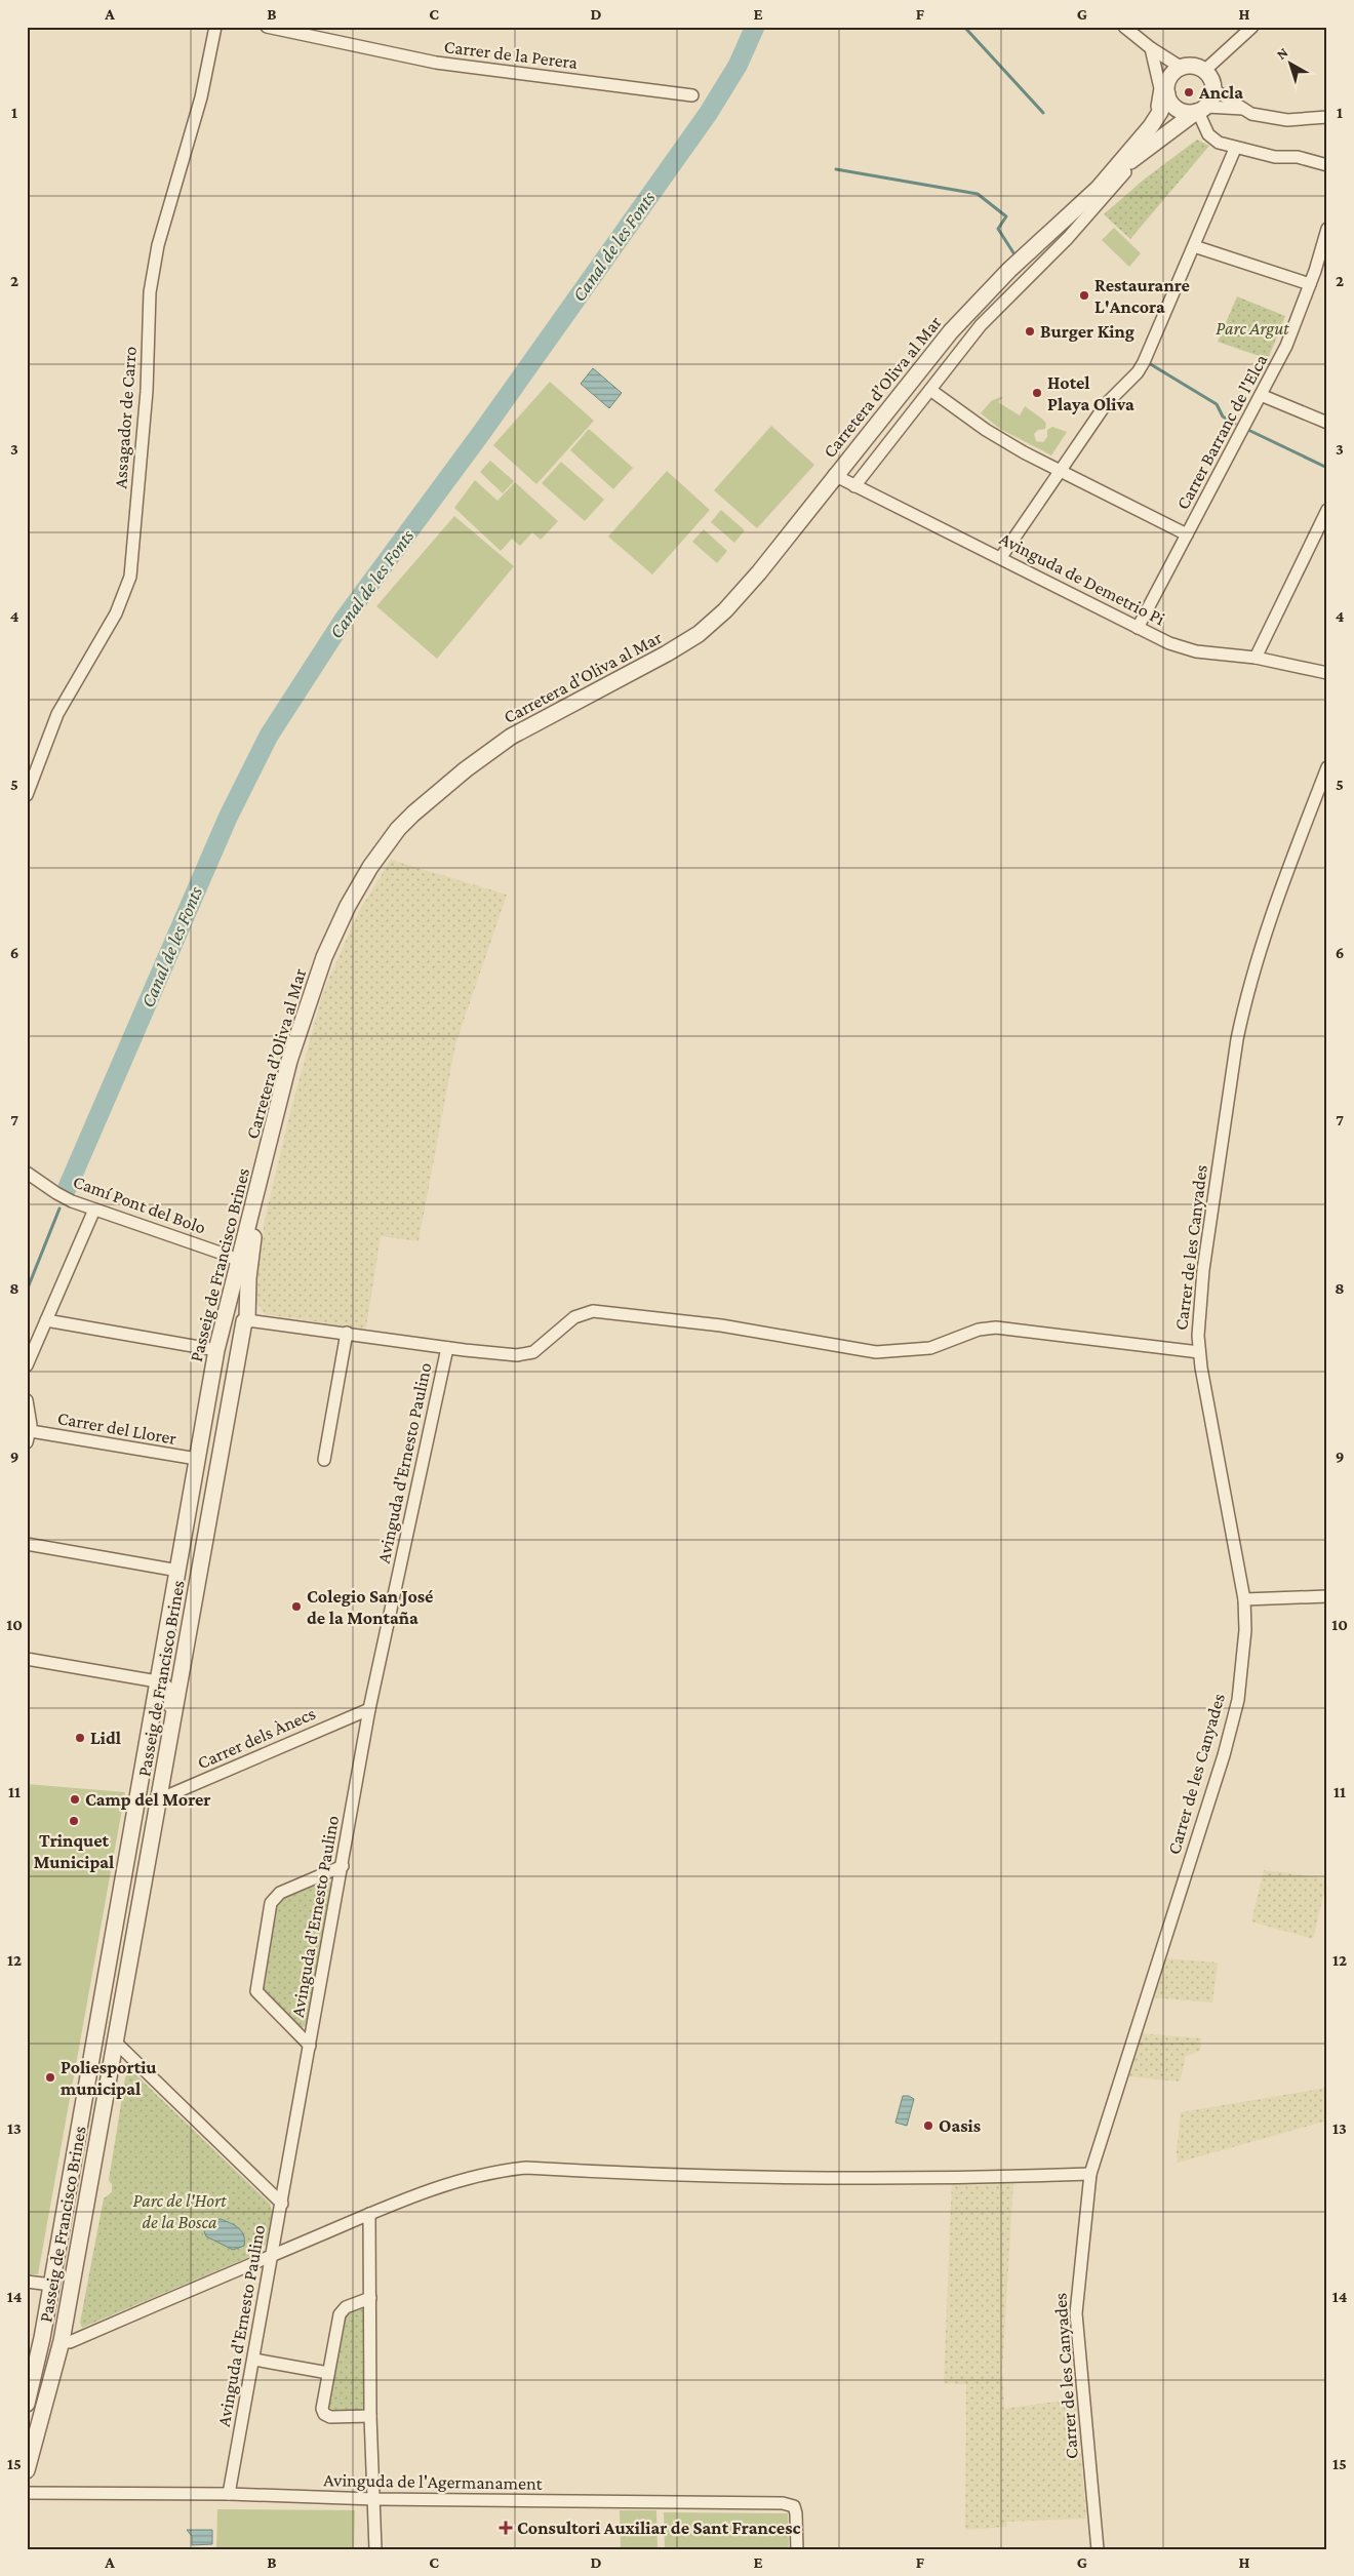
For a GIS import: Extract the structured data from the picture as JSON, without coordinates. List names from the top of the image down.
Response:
{
  "streets": {
    "street": [
      "Carrer de la Perera",
      "Carretera d’Oliva al Mar",
      "Assagador de Carro",
      "Carrer Barranc de l'Elca",
      "Avinguda de Demetrio Pi",
      "Camí Pont del Bolo",
      "Carrer de les Canyades",
      "Passeig de Francisco Brines",
      "Carrer del Llorer",
      "Avinguda d'Ernesto Paulino",
      "Carrer dels Ànecs",
      "Avinguda de l'Agermanament"
    ]
  },
  "crossings": [
    ["Carretera d’Oliva al Mar", "Avinguda de Demetrio Pi"],
    ["Carretera d’Oliva al Mar", "Passeig de Francisco Brines"],
    ["Carrer Barranc de l'Elca", "Avinguda de Demetrio Pi"],
    ["Camí Pont del Bolo", "Passeig de Francisco Brines"],
    ["Passeig de Francisco Brines", "Carrer del Llorer"],
    ["Passeig de Francisco Brines", "Carrer dels Ànecs"],
    ["Avinguda d'Ernesto Paulino", "Carrer dels Ànecs"],
    ["Avinguda d'Ernesto Paulino", "Avinguda de l'Agermanament"]
  ],
  "water": ["Canal de les Fonts"],
  "parks": ["Parc Argut", "Parc de l'Hort de la Bosca"],
  "places": {
    "other": [
      "Ancla",
      "Restauranre L'Ancora",
      "Burger King",
      "Hotel Playa Oliva",
      "Colegio San José de la Montaña",
      "Lidl",
      "Camp del Morer",
      "Trinquet Municipal",
      "Poliesportiu municipal",
      "Oasis"
    ],
    "health": ["Consultori Auxiliar de Sant Francesc"]
  },
  "north": "top left",
  "grid": {
    "columns": [
      "A",
      "B",
      "C",
      "D",
      "E",
      "F",
      "G",
      "H"
    ],
    "rows": [
      "1",
      "2",
      "3",
      "4",
      "5",
      "6",
      "7",
      "8",
      "9",
      "10",
      "11",
      "12",
      "13",
      "14",
      "15"
    ]
  }
}
